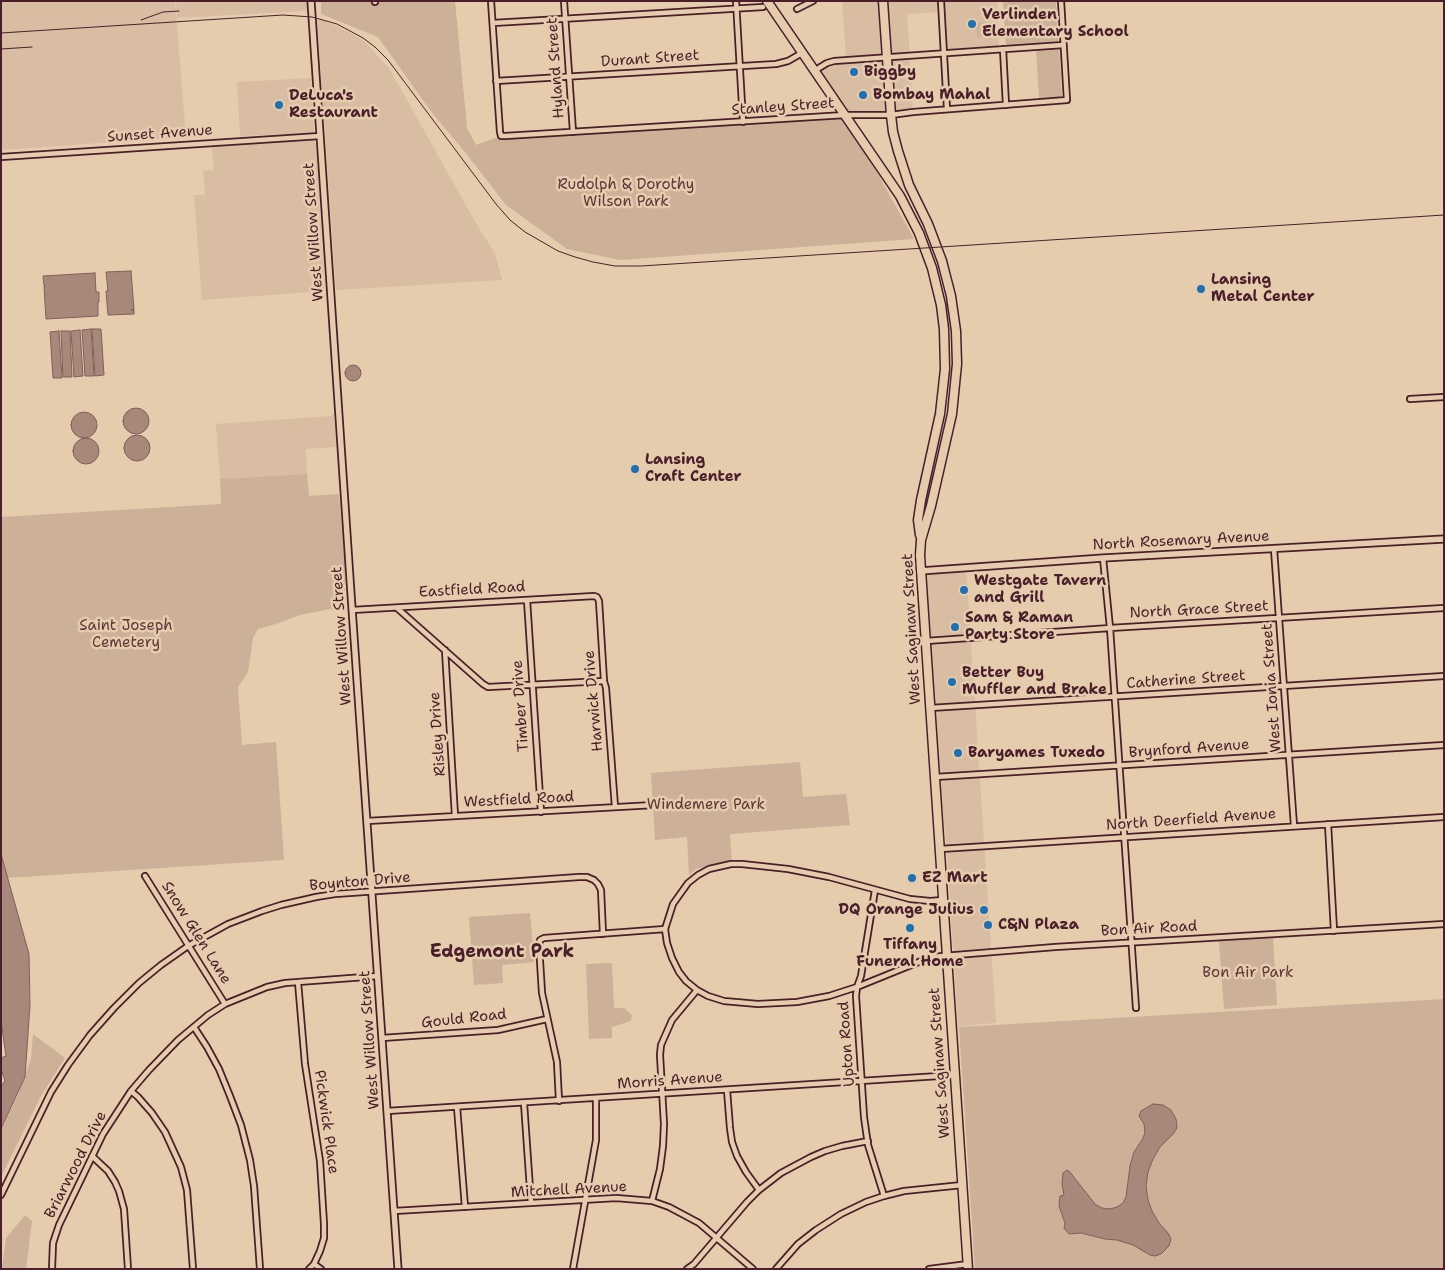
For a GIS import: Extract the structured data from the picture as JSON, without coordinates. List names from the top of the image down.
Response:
{
  "streets": {
    "main road": ["West Saginaw Street"],
    "street": [
      "Durant Street",
      "Hyland Street",
      "Stanley Street",
      "Sunset Avenue",
      "West Willow Street",
      "North Rosemary Avenue",
      "Eastfield Road",
      "North Grace Street",
      "Catherine Street",
      "West Ionia Street",
      "Harwick Drive",
      "Timber Drive",
      "Risley Drive",
      "Brynford Avenue",
      "Westfield Road",
      "North Deerfield Avenue",
      "Boynton Drive",
      "Bon Air Road",
      "Snow Glen Lane",
      "Gould Road",
      "Upton Road",
      "Morris Avenue",
      "Pickwick Place",
      "Briarwood Drive",
      "Mitchell Avenue"
    ]
  },
  "crossings": [
    ["Durant Street", "Hyland Street"],
    ["Durant Street", "Stanley Street"],
    ["Hyland Street", "Stanley Street"],
    ["Stanley Street", "West Saginaw Street"],
    ["Sunset Avenue", "West Willow Street"],
    ["West Willow Street", "Eastfield Road"],
    ["West Willow Street", "Westfield Road"],
    ["West Willow Street", "Boynton Drive"],
    ["West Willow Street", "Gould Road"],
    ["West Willow Street", "Morris Avenue"],
    ["West Willow Street", "Briarwood Drive"],
    ["West Willow Street", "Mitchell Avenue"],
    ["North Rosemary Avenue", "West Saginaw Street"],
    ["North Rosemary Avenue", "West Ionia Street"],
    ["Eastfield Road", "Harwick Drive"],
    ["Eastfield Road", "Timber Drive"],
    ["North Grace Street", "West Saginaw Street"],
    ["North Grace Street", "West Ionia Street"],
    ["West Saginaw Street", "Catherine Street"],
    ["West Saginaw Street", "Brynford Avenue"],
    ["West Saginaw Street", "North Deerfield Avenue"],
    ["West Saginaw Street", "Bon Air Road"],
    ["West Saginaw Street", "Morris Avenue"],
    ["Catherine Street", "West Ionia Street"],
    ["West Ionia Street", "Brynford Avenue"],
    ["West Ionia Street", "North Deerfield Avenue"],
    ["Harwick Drive", "Westfield Road"],
    ["Timber Drive", "Westfield Road"],
    ["Risley Drive", "Westfield Road"],
    ["Boynton Drive", "Snow Glen Lane"],
    ["Bon Air Road", "Upton Road"],
    ["Snow Glen Lane", "Briarwood Drive"],
    ["Upton Road", "Morris Avenue"],
    ["Pickwick Place", "Briarwood Drive"]
  ],
  "districts": ["Edgemont Park"],
  "parks": [
    "Rudolph & Dorothy Wilson Park",
    "Saint Joseph Cemetery",
    "Windemere Park",
    "Bon Air Park"
  ],
  "places": [
    "Verlinden Elementary School",
    "Biggby",
    "Bombay Mahal",
    "DeLuca's Restaurant",
    "Lansing Metal Center",
    "Lansing Craft Center",
    "Westgate Tavern and Grill",
    "Sam & Raman Party Store",
    "Better Buy Muffler and Brake",
    "Baryames Tuxedo",
    "EZ Mart",
    "DQ Orange Julius",
    "C&N Plaza",
    "Tiffany Funeral Home"
  ]
}
